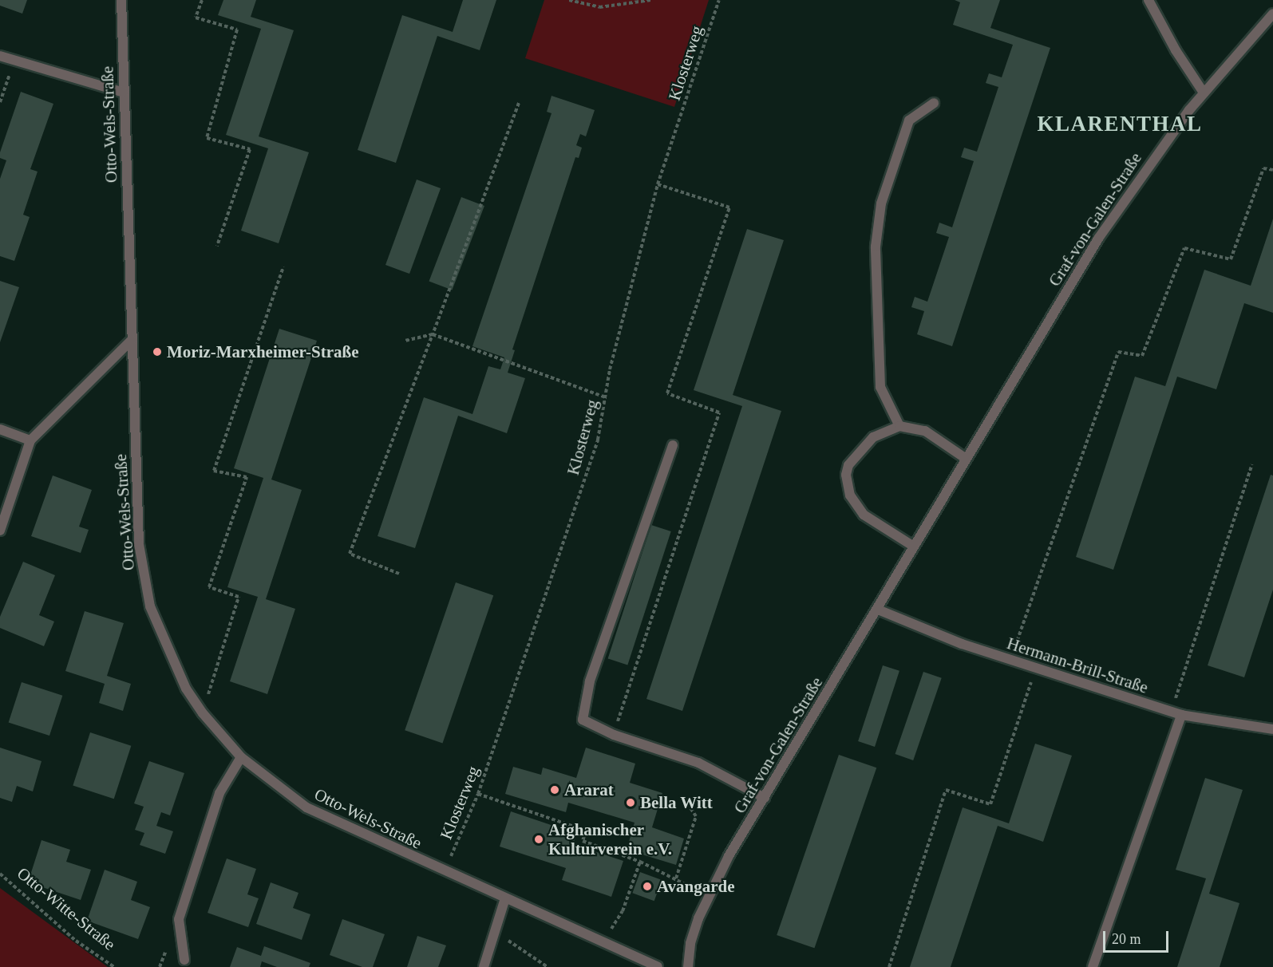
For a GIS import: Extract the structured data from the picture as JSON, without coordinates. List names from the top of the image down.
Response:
{
  "streets": {
    "street": ["Otto-Wels-Straße", "Graf-von-Galen-Straße", "Hermann-Brill-Straße"],
    "path": ["Klosterweg", "Otto-Witte-Straße"]
  },
  "crossings": [
    ["Klosterweg", "Otto-Wels-Straße"],
    ["Graf-von-Galen-Straße", "Hermann-Brill-Straße"]
  ],
  "districts": ["KLARENTHAL"],
  "places": [
    "Moriz-Marxheimer-Straße",
    "Ararat",
    "Bella Witt",
    "Afghanischer Kulturverein e.V.",
    "Avangarde"
  ],
  "scale_bar": "20 m"
}
